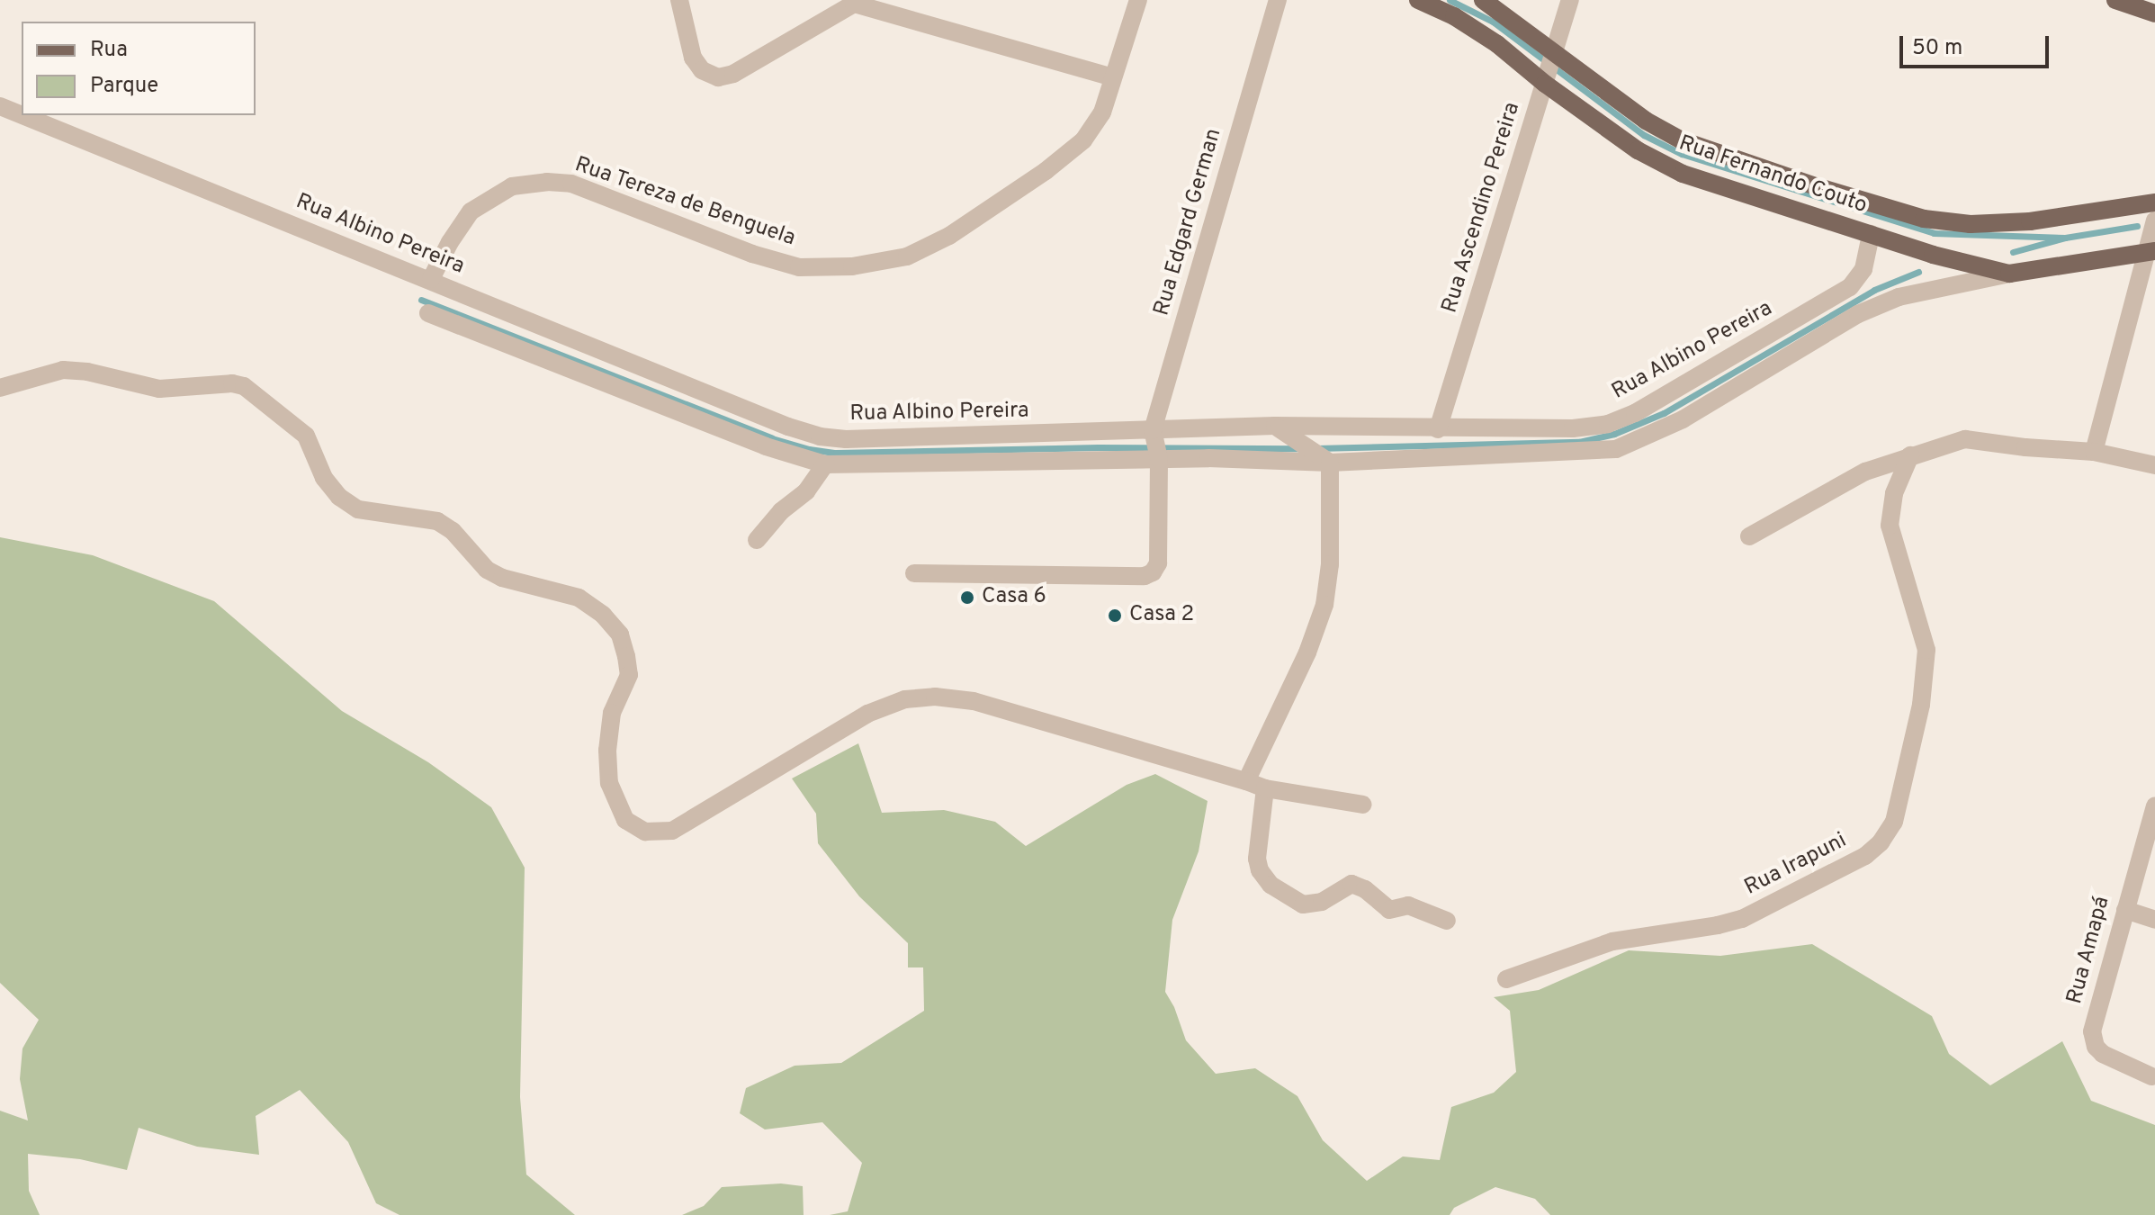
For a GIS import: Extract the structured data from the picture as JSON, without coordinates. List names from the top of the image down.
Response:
{
  "streets": {
    "main road": ["Rua Fernando Couto"],
    "street": [
      "Rua Tereza de Benguela",
      "Rua Ascendino Pereira",
      "Rua Edgard German",
      "Rua Albino Pereira",
      "Rua Irapuni",
      "Rua Amapá"
    ]
  },
  "crossings": [
    ["Rua Fernando Couto", "Rua Ascendino Pereira"],
    ["Rua Fernando Couto", "Rua Albino Pereira"],
    ["Rua Tereza de Benguela", "Rua Albino Pereira"],
    ["Rua Ascendino Pereira", "Rua Albino Pereira"],
    ["Rua Edgard German", "Rua Albino Pereira"]
  ],
  "places": ["Casa 6", "Casa 2"],
  "legend": ["Rua", "Parque"],
  "scale_bar": "50 m"
}
